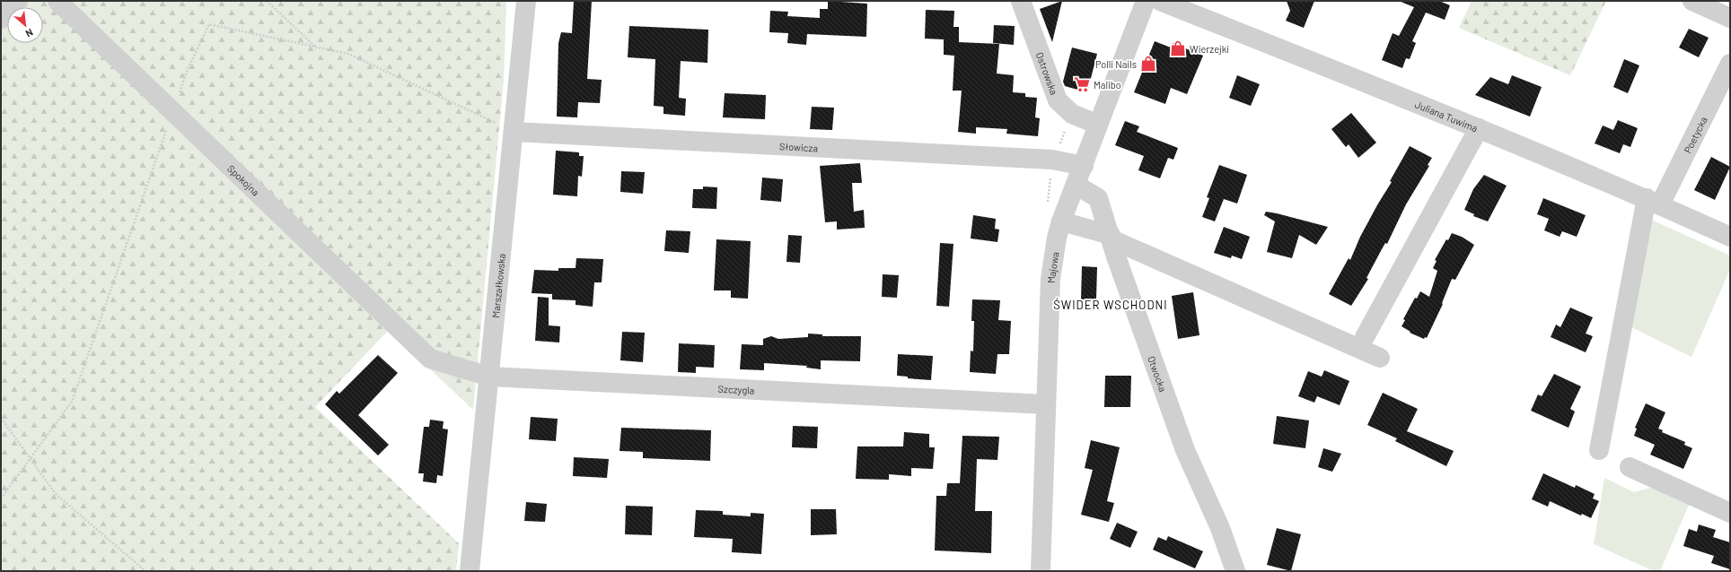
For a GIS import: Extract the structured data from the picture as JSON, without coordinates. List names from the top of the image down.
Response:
{
  "streets": {
    "street": [
      "Ostrowska",
      "Juliana Tuwima",
      "Poetycka",
      "Słowicza",
      "Spokojna",
      "Majowa",
      "Marszałkowska",
      "Otwocka",
      "Szczygla"
    ]
  },
  "crossings": [
    ["Ostrowska", "Majowa"],
    ["Juliana Tuwima", "Poetycka"],
    ["Słowicza", "Majowa"],
    ["Słowicza", "Marszałkowska"],
    ["Spokojna", "Szczygla"],
    ["Majowa", "Otwocka"],
    ["Majowa", "Szczygla"],
    ["Marszałkowska", "Szczygla"]
  ],
  "districts": ["ŚWIDER WSCHODNI"],
  "places": {
    "shop": ["Wierzejki", "Polli Nails"],
    "supermarket": ["Malibo"]
  },
  "north": "bottom right"
}
